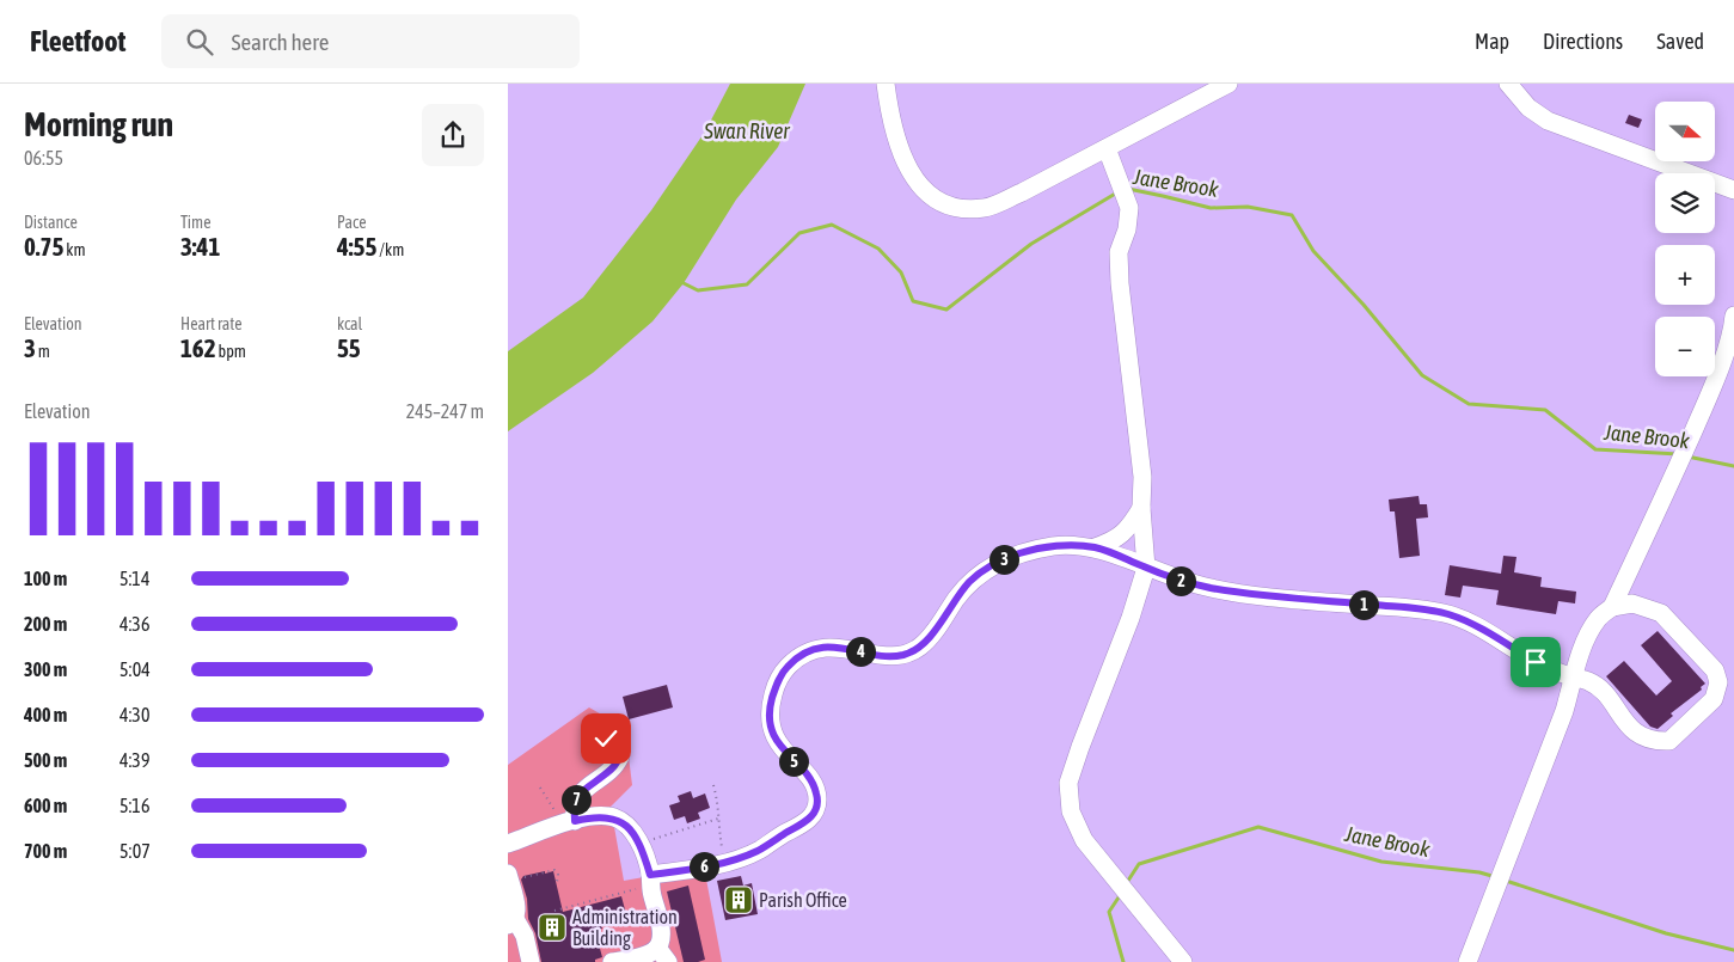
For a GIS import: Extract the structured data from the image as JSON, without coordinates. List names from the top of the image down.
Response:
{
  "water": ["Swan River", "Jane Brook"],
  "places": {
    "building": ["Parish Office", "Administration Building"]
  },
  "north": "right",
  "page": {
    "header": "Fleetfoot",
    "search": "Search here",
    "nav": ["Map", "Directions", "Saved"],
    "heading": ["Morning run", "06:55"],
    "map_buttons": ["+", "−"],
    "stats": [
      ["Distance", "0.75 km"],
      ["Time", "3:41"],
      ["Pace", "4:55 /km"],
      ["Elevation", "3 m"],
      ["Heart rate", "162 bpm"],
      ["kcal", "55"]
    ],
    "chart": ["Elevation", "245–247 m"],
    "pins": [
      "3",
      "2",
      "1",
      "4",
      "5",
      "7",
      "6"
    ],
    "list": [
      {
        "name": "100 m",
        "note": "5:14"
      },
      {
        "name": "200 m",
        "note": "4:36"
      },
      {
        "name": "300 m",
        "note": "5:04"
      },
      {
        "name": "400 m",
        "note": "4:30"
      },
      {
        "name": "500 m",
        "note": "4:39"
      },
      {
        "name": "600 m",
        "note": "5:16"
      },
      {
        "name": "700 m",
        "note": "5:07"
      }
    ]
  }
}
